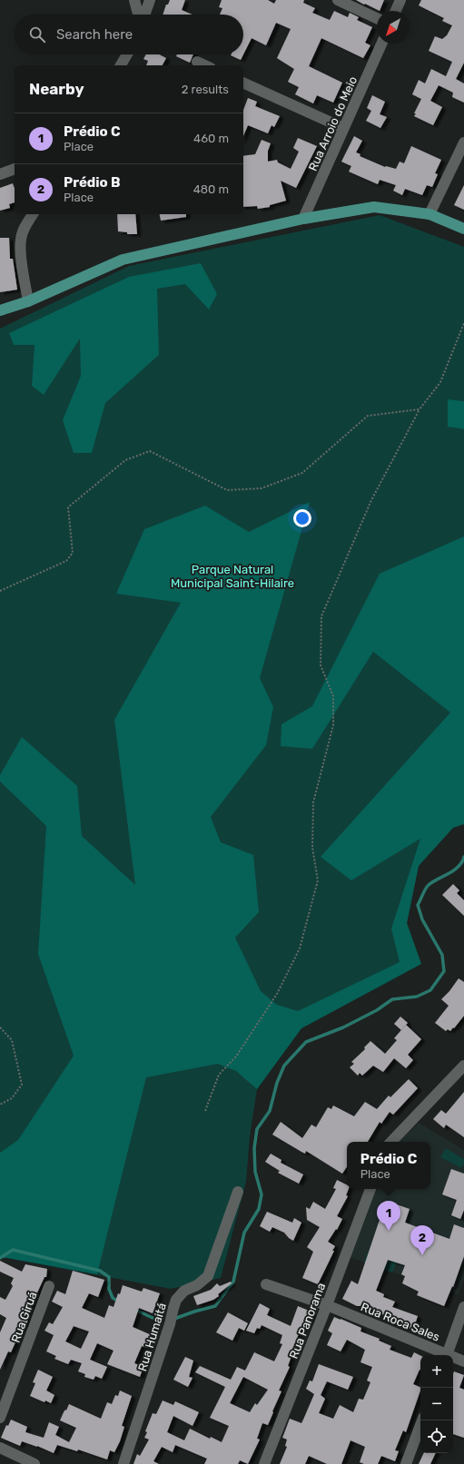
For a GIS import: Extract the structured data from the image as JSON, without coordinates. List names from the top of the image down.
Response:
{
  "streets": {
    "street": [
      "Rua Arroio do Meio",
      "Rua Giruá",
      "Rua Panorama",
      "Rua Roca Sales",
      "Rua Humaitá"
    ]
  },
  "crossings": [
    ["Rua Panorama", "Rua Roca Sales"]
  ],
  "parks": ["Parque Natural Municipal Saint-Hilaire"],
  "north": "bottom left",
  "page": {
    "search": "Search here",
    "heading": ["Nearby", "2 results"],
    "list": [
      {
        "mark": "1",
        "name": "Prédio C",
        "note": "Place",
        "value": "460 m"
      },
      {
        "mark": "2",
        "name": "Prédio B",
        "note": "Place",
        "value": "480 m"
      }
    ],
    "popup": ["Prédio C", "Place"],
    "pins": ["1", "2"],
    "map_buttons": ["+", "−"]
  }
}
